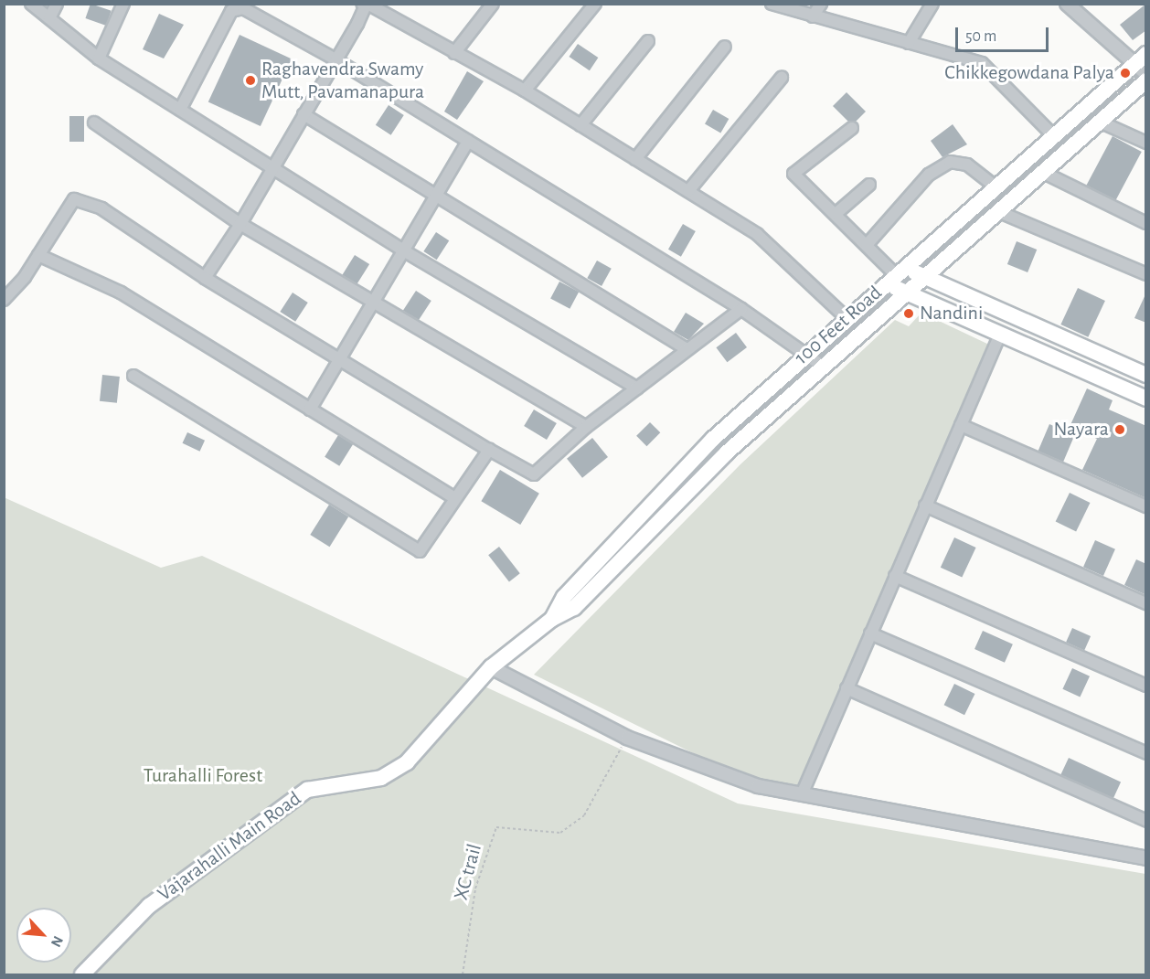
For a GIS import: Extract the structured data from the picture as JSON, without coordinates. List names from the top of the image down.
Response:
{
  "streets": {
    "main road": ["100 Feet Road", "Vajarahalli Main Road"],
    "path": ["XC trail"]
  },
  "crossings": [
    ["100 Feet Road", "Vajarahalli Main Road"]
  ],
  "parks": ["Turahalli Forest"],
  "places": [
    "Chikkegowdana Palya",
    "Raghavendra Swamy Mutt, Pavamanapura",
    "Nandini",
    "Nayara"
  ],
  "scale_bar": "50 m",
  "north": "bottom right"
}
